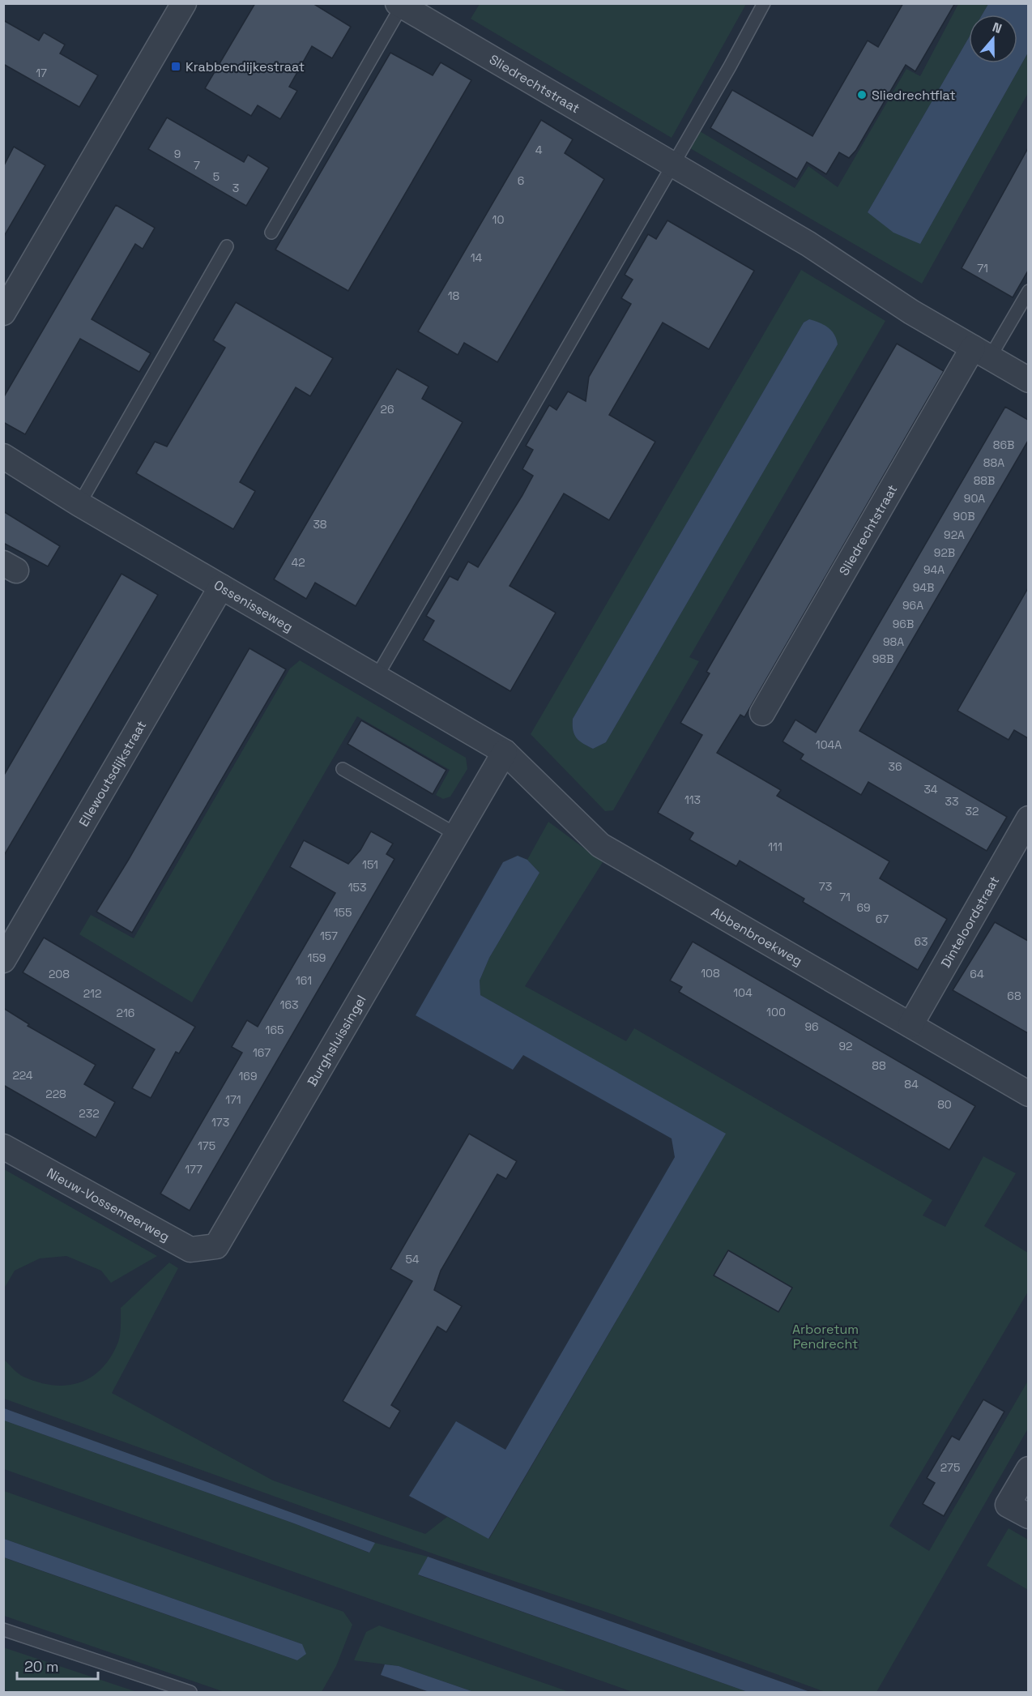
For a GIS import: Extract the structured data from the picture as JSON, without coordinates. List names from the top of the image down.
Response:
{
  "streets": {
    "street": [
      "Sliedrechtstraat",
      "Ossenisseweg",
      "Ellewoutsdijkstraat",
      "Dinteloordstraat",
      "Abbenbroekweg",
      "Burghsluissingel",
      "Nieuw-Vossemeerweg"
    ]
  },
  "crossings": [
    ["Ossenisseweg", "Ellewoutsdijkstraat"],
    ["Ossenisseweg", "Abbenbroekweg"],
    ["Ossenisseweg", "Burghsluissingel"],
    ["Dinteloordstraat", "Abbenbroekweg"],
    ["Abbenbroekweg", "Burghsluissingel"],
    ["Burghsluissingel", "Nieuw-Vossemeerweg"]
  ],
  "parks": ["Arboretum Pendrecht"],
  "places": {
    "transit": ["Krabbendijkestraat"],
    "other": ["Sliedrechtflat"]
  },
  "house_numbers": [
    "17",
    "4",
    "9",
    "7",
    "5",
    "6",
    "3",
    "10",
    "14",
    "71",
    "18",
    "26",
    "86B",
    "88A",
    "88B",
    "90A",
    "90B",
    "38",
    "92A",
    "92B",
    "42",
    "94A",
    "94B",
    "96A",
    "96B",
    "98A",
    "98B",
    "104A",
    "36",
    "34",
    "113",
    "33",
    "32",
    "111",
    "151",
    "73",
    "153",
    "71",
    "69",
    "155",
    "67",
    "157",
    "63",
    "159",
    "108",
    "208",
    "64",
    "161",
    "104",
    "212",
    "68",
    "163",
    "100",
    "216",
    "96",
    "165",
    "92",
    "167",
    "88",
    "224",
    "169",
    "84",
    "228",
    "171",
    "80",
    "232",
    "173",
    "175",
    "177",
    "54",
    "275"
  ],
  "scale_bar": "20 m",
  "north": "top"
}
